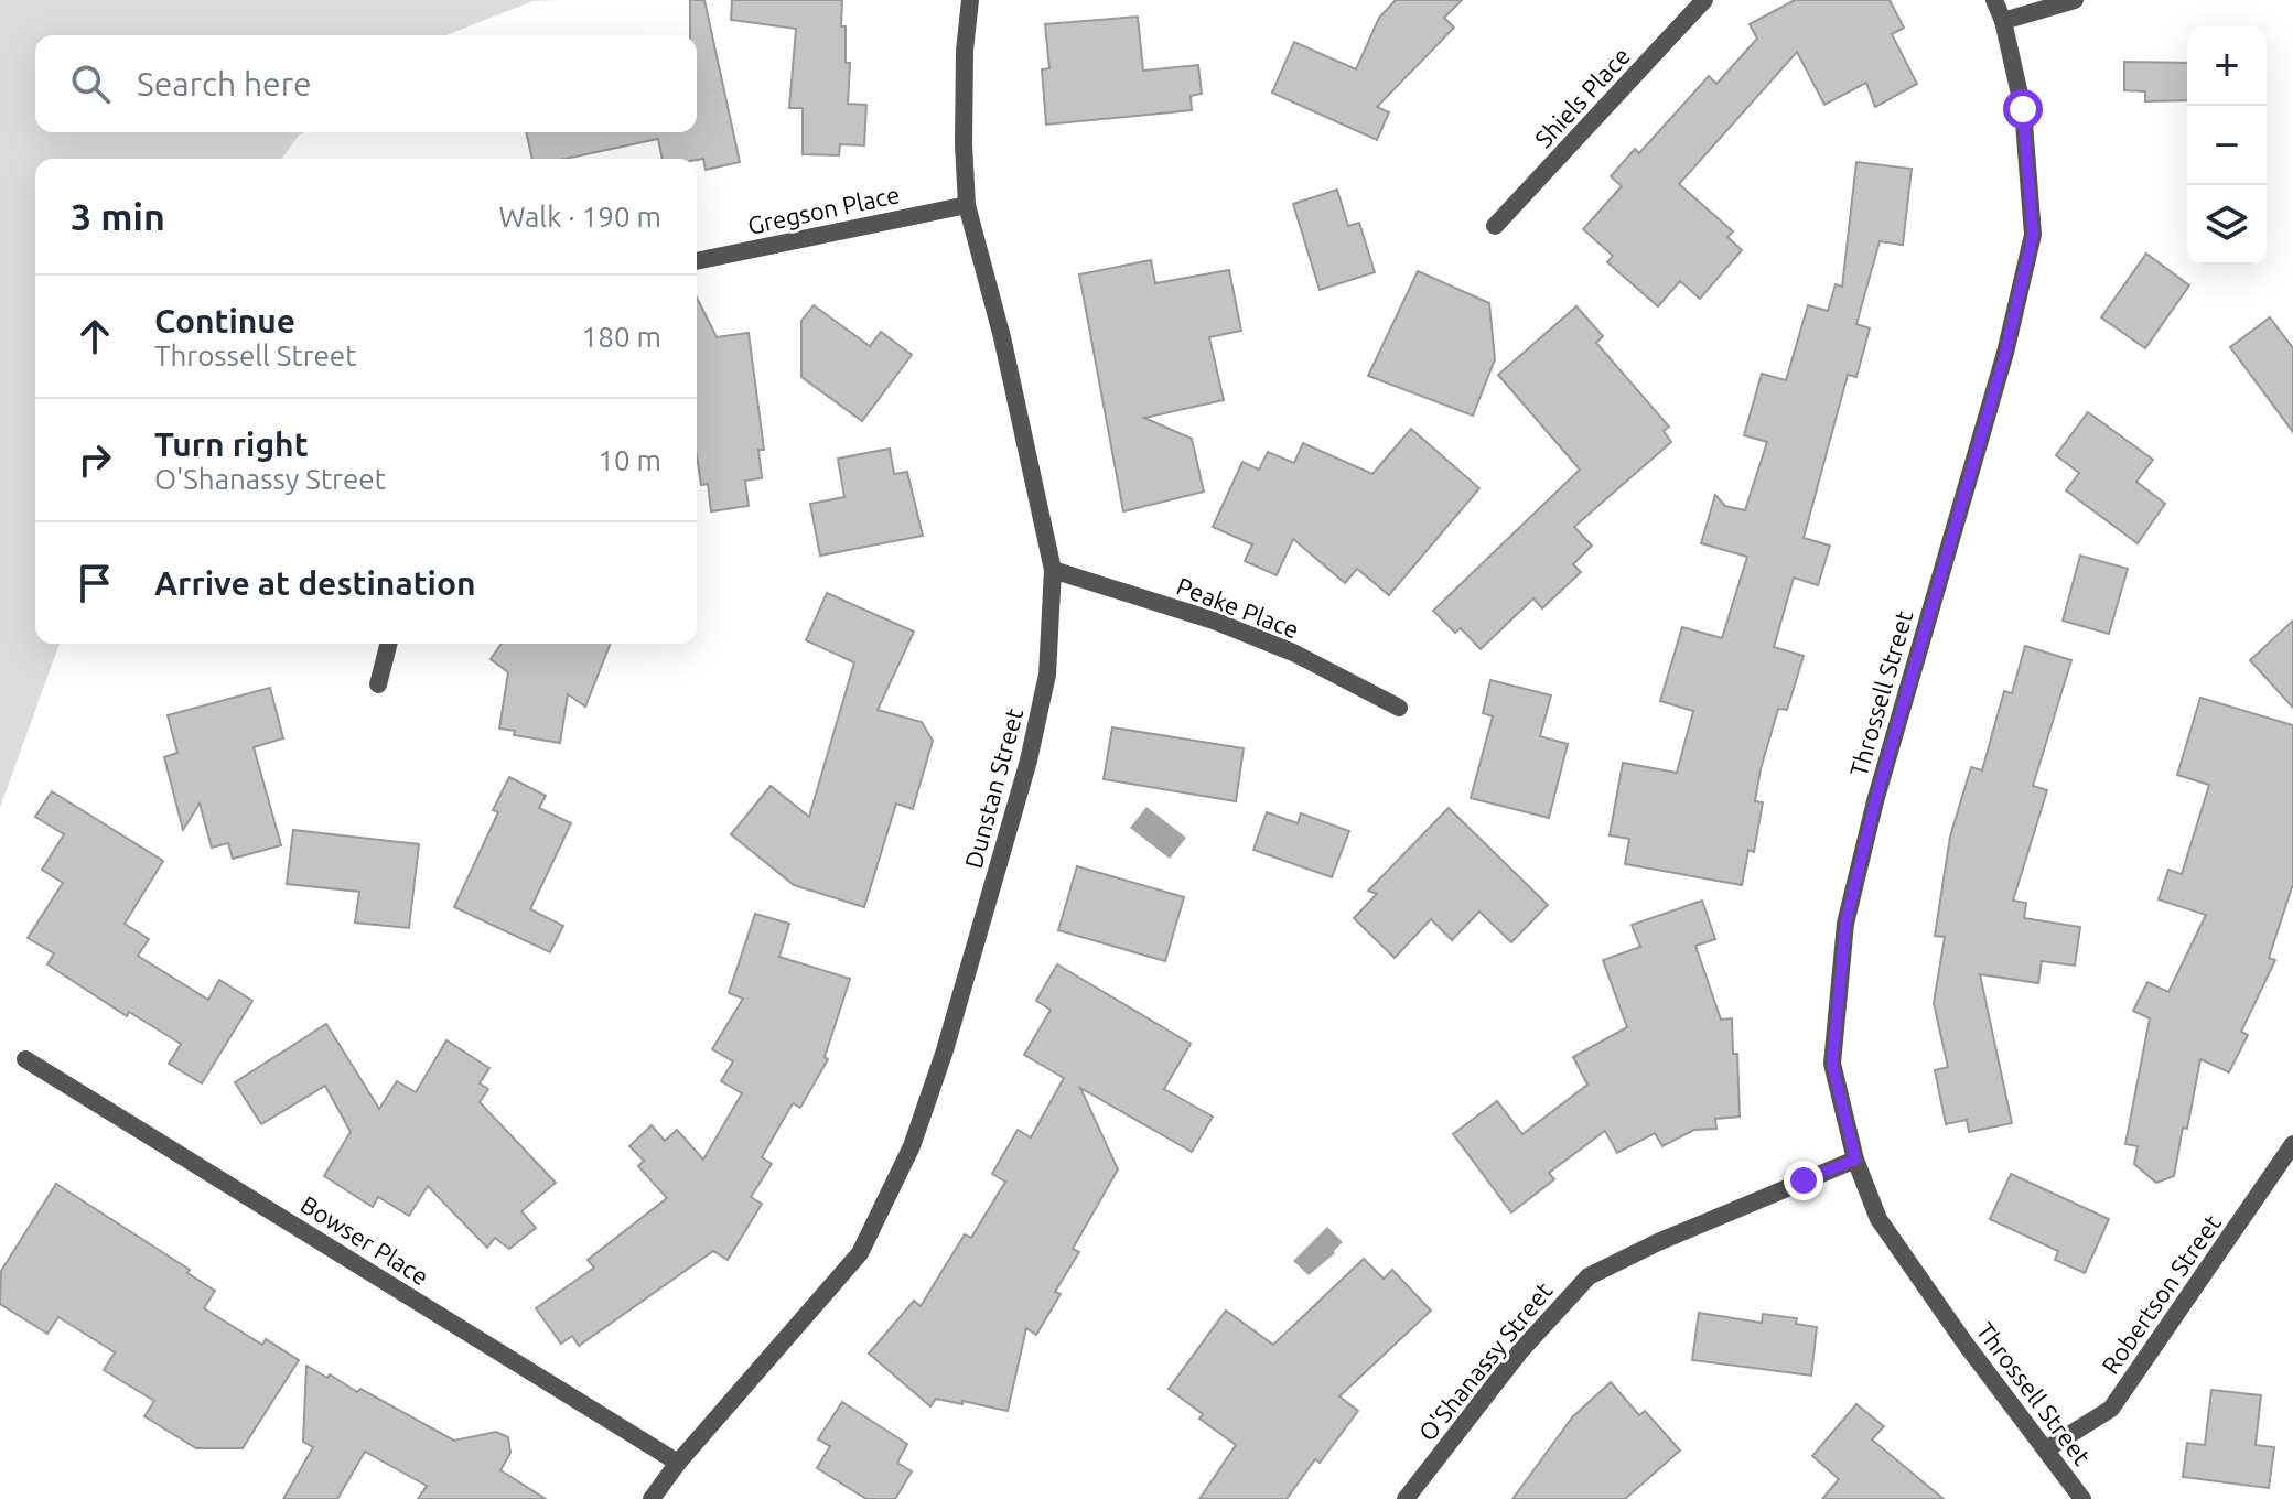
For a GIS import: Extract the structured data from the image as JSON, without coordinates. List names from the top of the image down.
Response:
{
  "streets": {
    "street": [
      "Shiels Place",
      "Gregson Place",
      "Peake Place",
      "Throssell Street",
      "Dunstan Street",
      "Bowser Place",
      "Robertson Street",
      "O'Shanassy Street"
    ]
  },
  "crossings": [
    ["Gregson Place", "Dunstan Street"],
    ["Peake Place", "Dunstan Street"],
    ["Throssell Street", "Robertson Street"],
    ["Throssell Street", "O'Shanassy Street"],
    ["Dunstan Street", "Bowser Place"]
  ],
  "page": {
    "map_buttons": ["+", "−"],
    "search": "Search here",
    "heading": ["3 min", "Walk · 190 m"],
    "list": [
      ["Continue", "Throssell Street", "180 m"],
      ["Turn right", "O'Shanassy Street", "10 m"],
      "Arrive at destination"
    ]
  }
}
